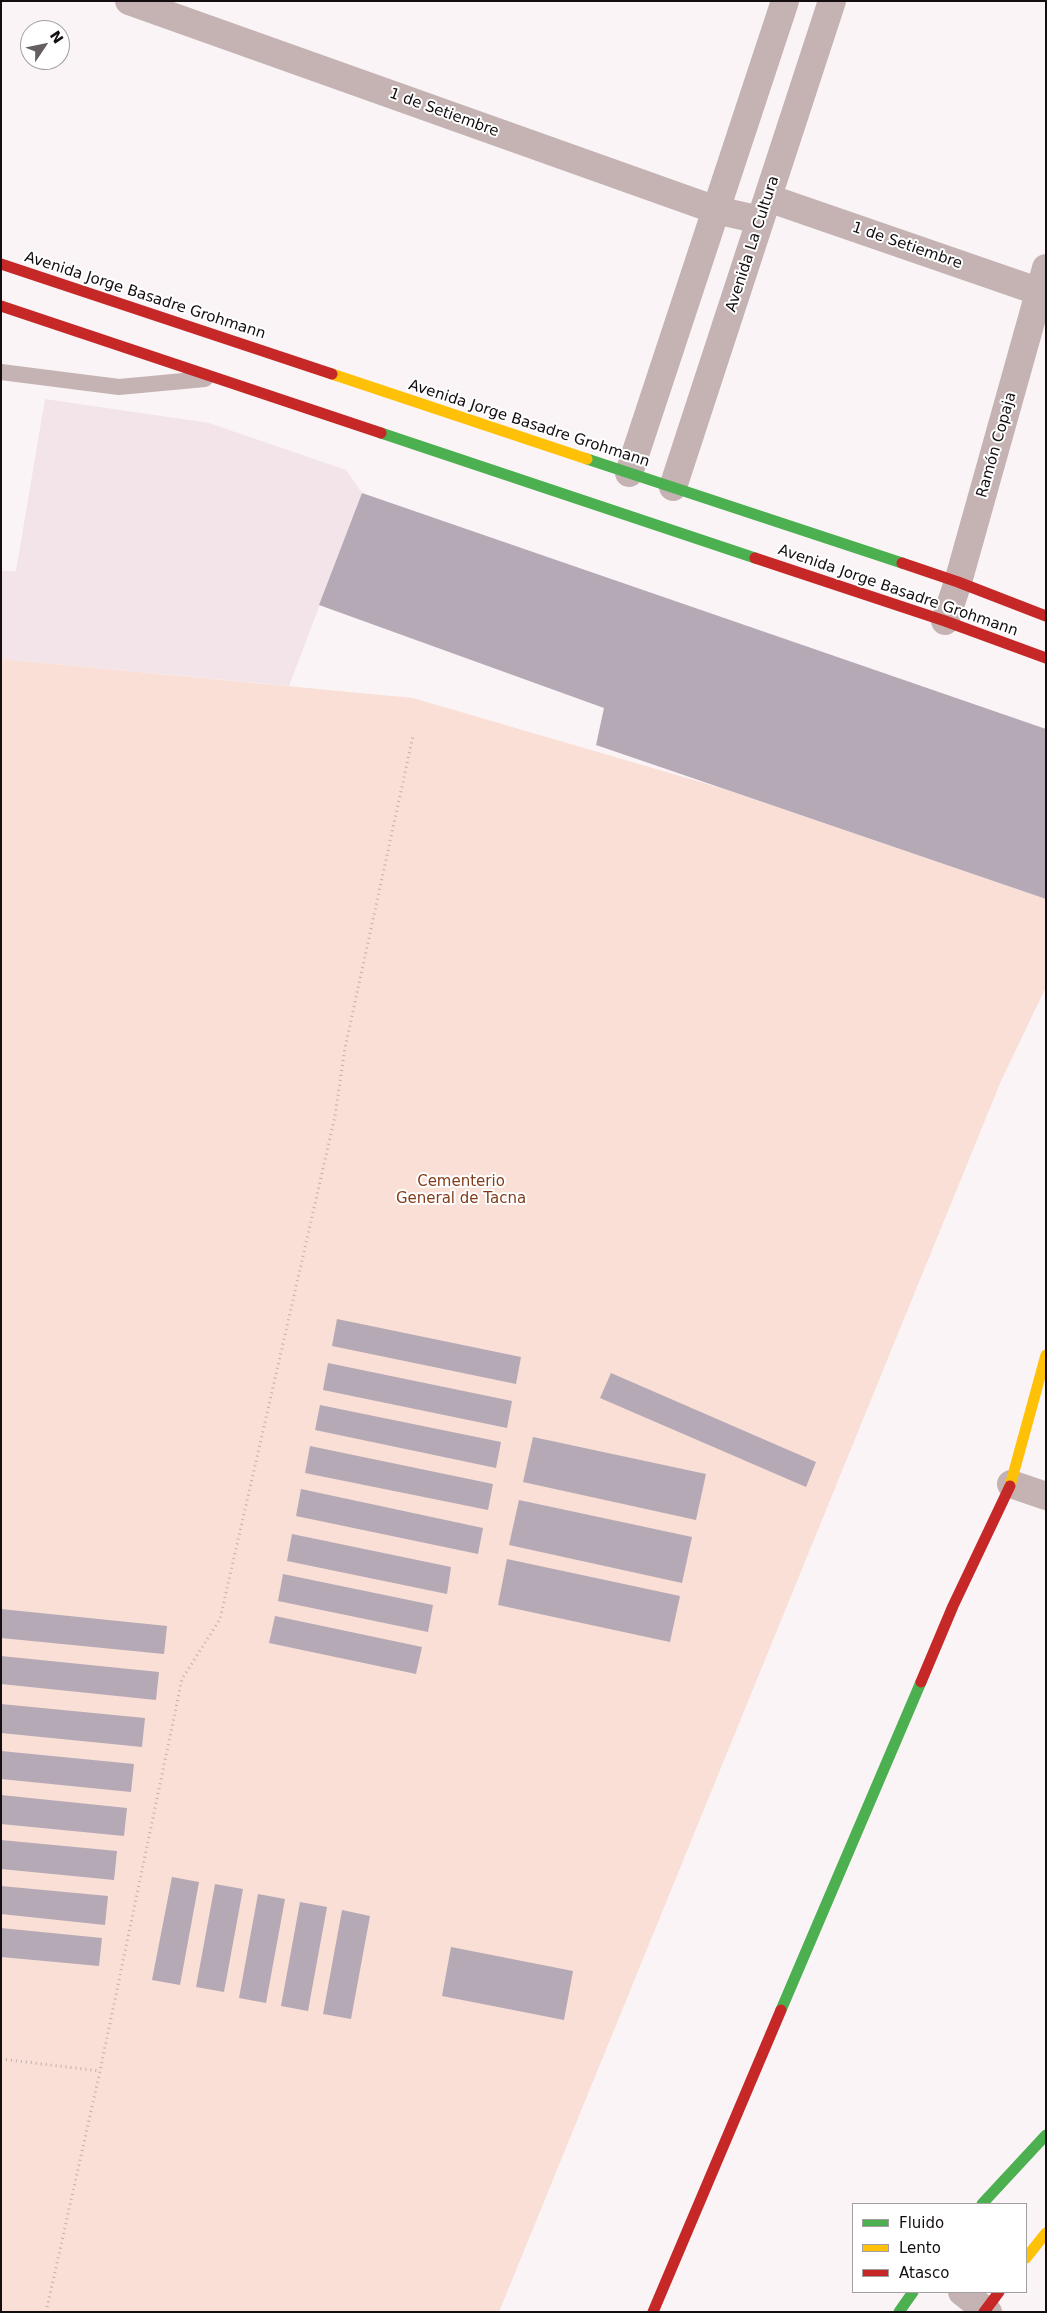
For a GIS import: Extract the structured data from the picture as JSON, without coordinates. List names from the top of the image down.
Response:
{
  "streets": {
    "main road": ["Avenida Jorge Basadre Grohmann"],
    "street": ["1 de Setiembre", "Avenida La Cultura", "Ramón Copaja"]
  },
  "crossings": [
    ["1 de Setiembre", "Avenida La Cultura"],
    ["1 de Setiembre", "Ramón Copaja"],
    ["Avenida La Cultura", "Avenida Jorge Basadre Grohmann"],
    ["Avenida Jorge Basadre Grohmann", "Ramón Copaja"]
  ],
  "parks": ["Cementerio General de Tacna"],
  "legend": ["Fluido", "Lento", "Atasco"],
  "north": "top right"
}
